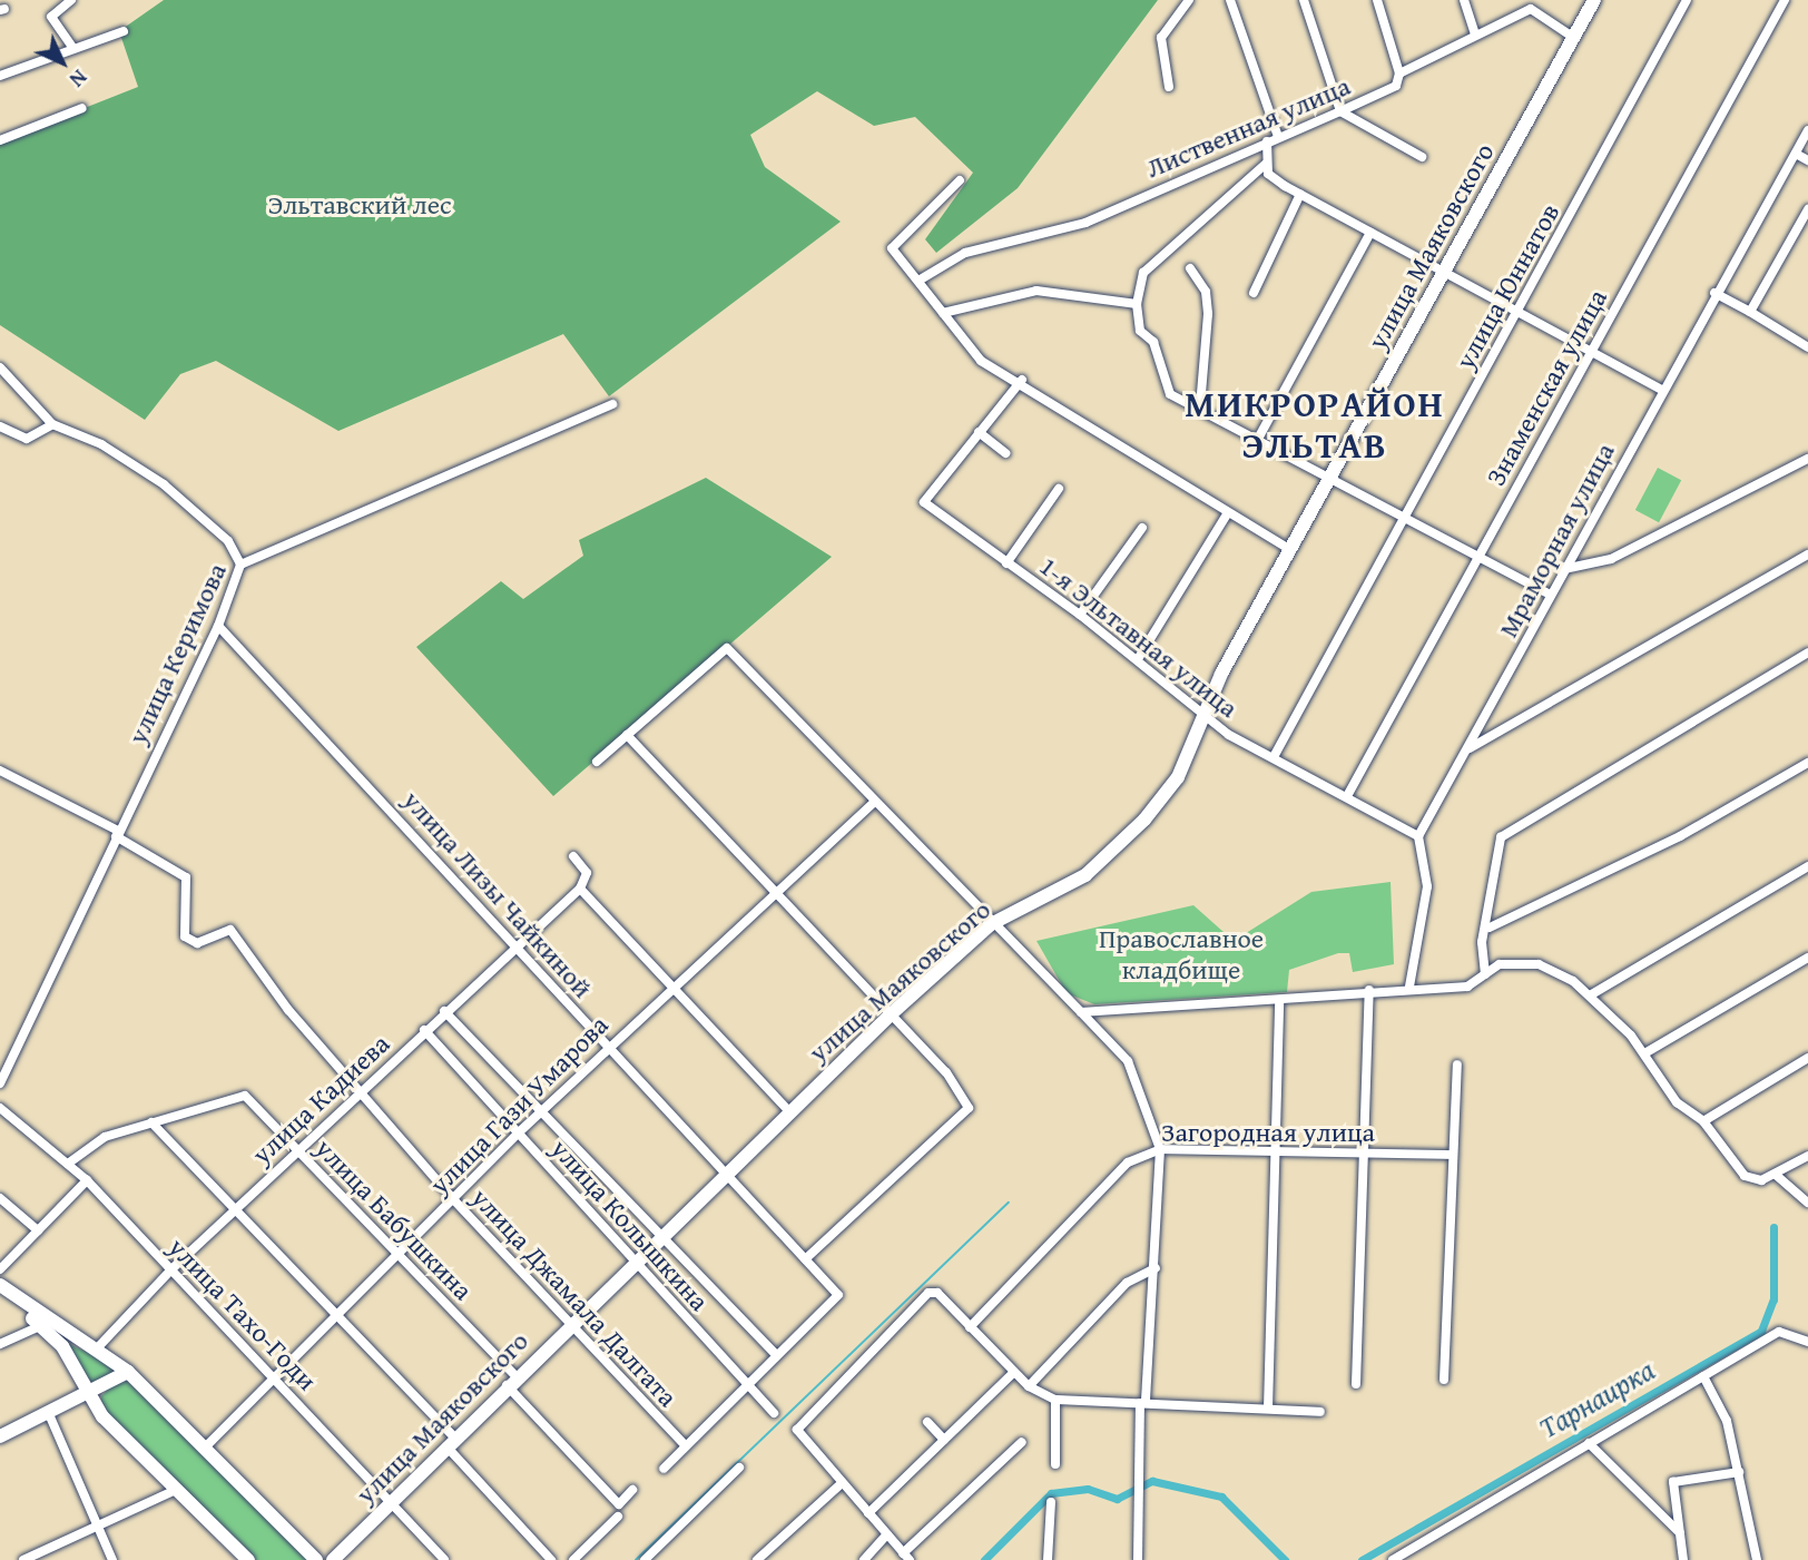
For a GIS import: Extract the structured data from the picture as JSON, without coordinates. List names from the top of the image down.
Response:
{
  "streets": {
    "street": [
      "Лиственная улица",
      "улица Маяковского",
      "улица Юннатов",
      "Знаменская улица",
      "Мраморная улица",
      "1-я Эльтавная улица",
      "улица Керимова",
      "улица Лизы Чайкиной",
      "улица Кадиева",
      "улица Гази Умарова",
      "Загородная улица",
      "улица Бабушкина",
      "улица Колышкина",
      "улица Джамала Далгата",
      "улица Тахо-Годи"
    ]
  },
  "crossings": [
    ["улица Маяковского", "1-я Эльтавная улица"],
    ["улица Маяковского", "улица Лизы Чайкиной"],
    ["улица Маяковского", "улица Бабушкина"],
    ["улица Маяковского", "улица Колышкина"],
    ["улица Маяковского", "улица Джамала Далгата"],
    ["улица Маяковского", "улица Тахо-Годи"],
    ["улица Юннатов", "1-я Эльтавная улица"],
    ["Знаменская улица", "1-я Эльтавная улица"],
    ["Мраморная улица", "1-я Эльтавная улица"],
    ["улица Керимова", "улица Лизы Чайкиной"],
    ["улица Керимова", "улица Джамала Далгата"],
    ["улица Лизы Чайкиной", "улица Кадиева"],
    ["улица Лизы Чайкиной", "улица Гази Умарова"],
    ["улица Кадиева", "улица Бабушкина"],
    ["улица Кадиева", "улица Колышкина"],
    ["улица Кадиева", "улица Джамала Далгата"],
    ["улица Кадиева", "улица Тахо-Годи"],
    ["улица Гази Умарова", "улица Бабушкина"],
    ["улица Гази Умарова", "улица Колышкина"],
    ["улица Гази Умарова", "улица Джамала Далгата"],
    ["улица Гази Умарова", "улица Тахо-Годи"],
    ["улица Бабушкина", "улица Тахо-Годи"]
  ],
  "districts": ["МИКРОРАЙОН ЭЛЬТАВ"],
  "water": ["Тарнаирка"],
  "parks": ["Эльтавский лес", "Православное кладбище"],
  "north": "bottom right"
}
